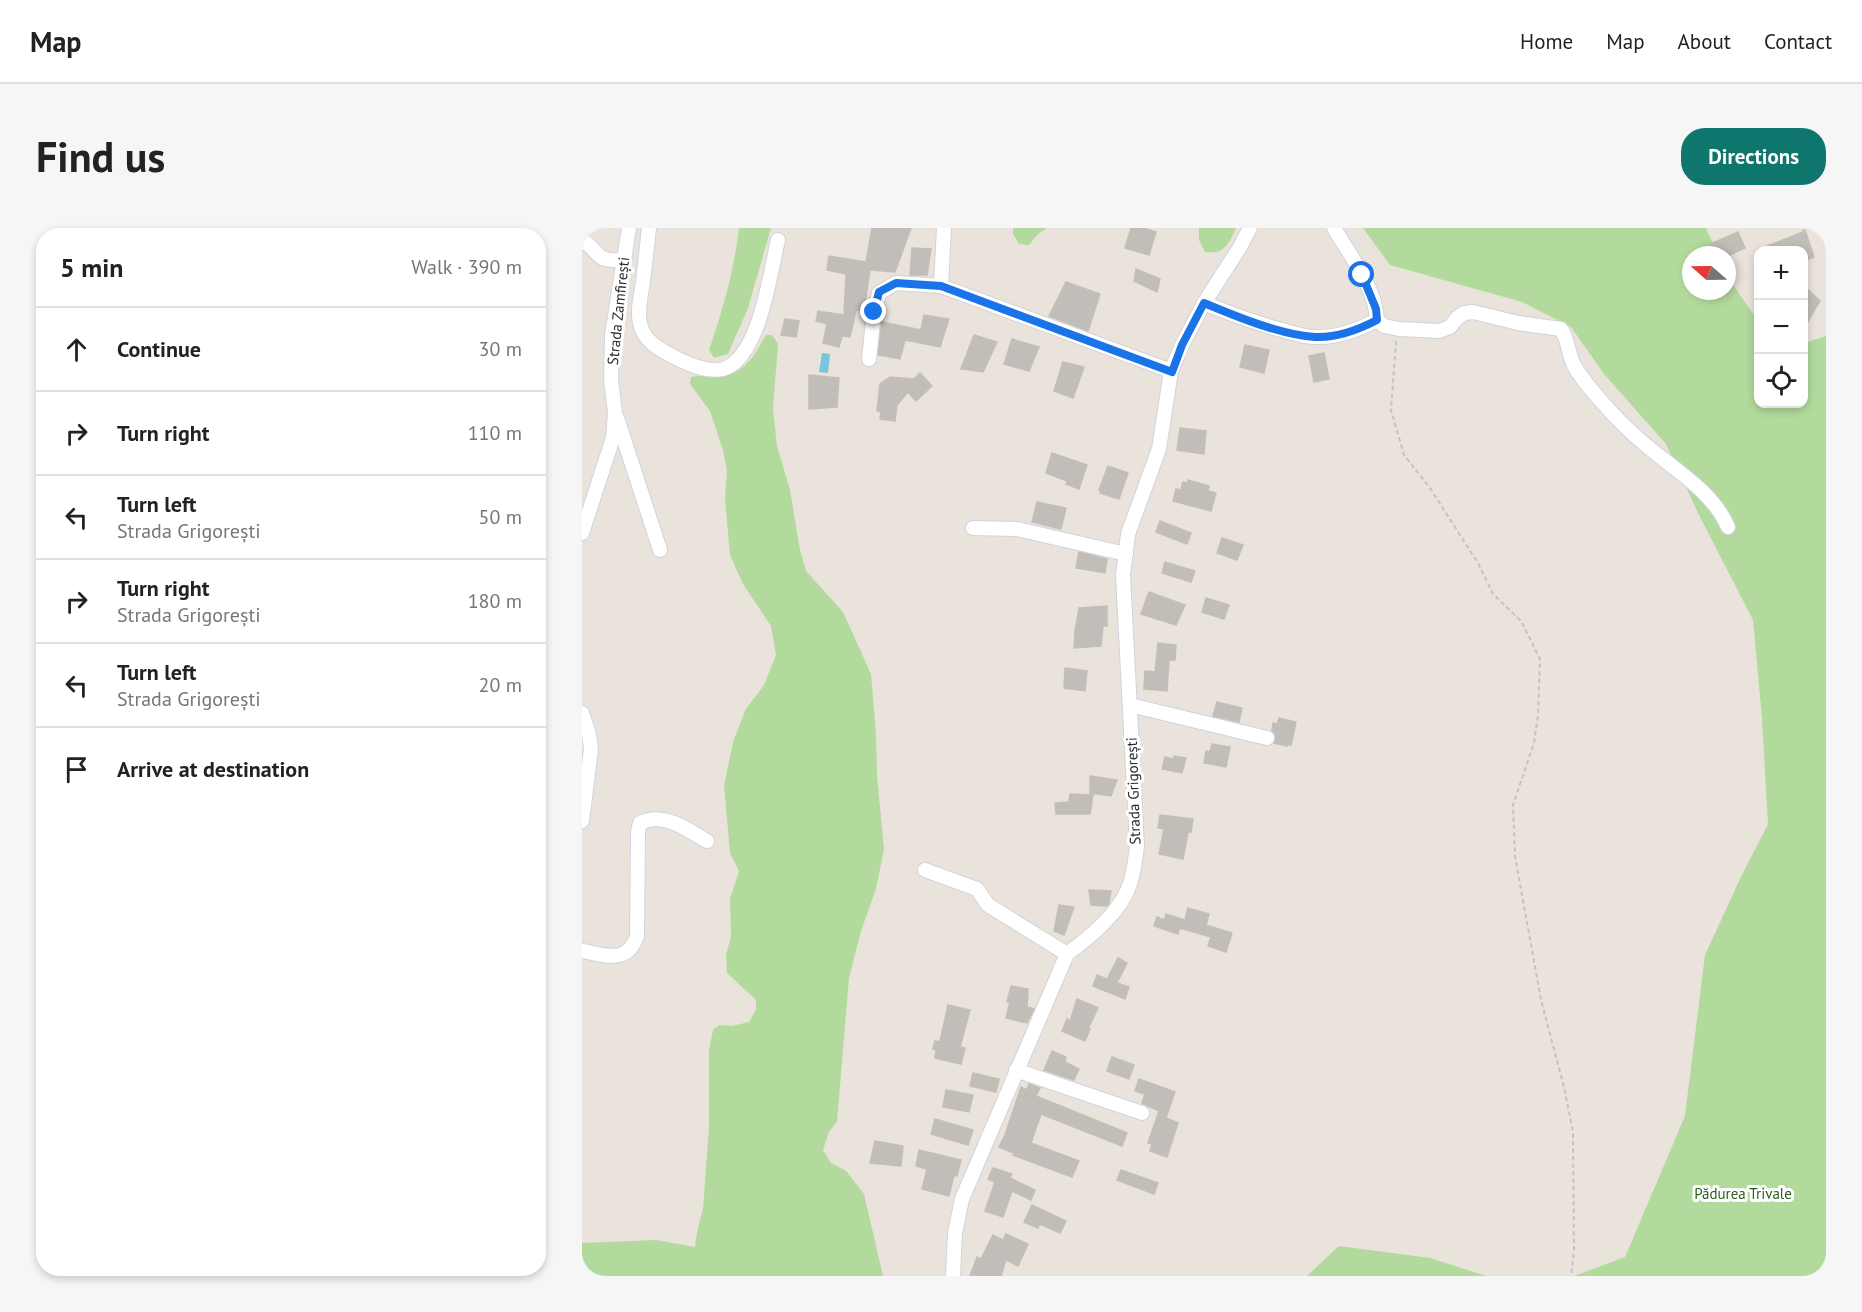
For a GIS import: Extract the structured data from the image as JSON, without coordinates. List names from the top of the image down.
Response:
{
  "streets": {
    "street": ["Strada Zamfirești", "Strada Grigorești"]
  },
  "parks": ["Pădurea Trivale"],
  "north": "left",
  "page": {
    "header": "Map",
    "nav": [
      "Home",
      "Map",
      "About",
      "Contact"
    ],
    "buttons": "Directions",
    "title": "Find us",
    "heading": ["5 min", "Walk · 390 m"],
    "map_buttons": ["+", "−"],
    "list": [
      ["Continue", "30 m"],
      ["Turn right", "110 m"],
      ["Turn left", "Strada Grigorești", "50 m"],
      ["Turn right", "Strada Grigorești", "180 m"],
      ["Turn left", "Strada Grigorești", "20 m"],
      "Arrive at destination"
    ]
  }
}
